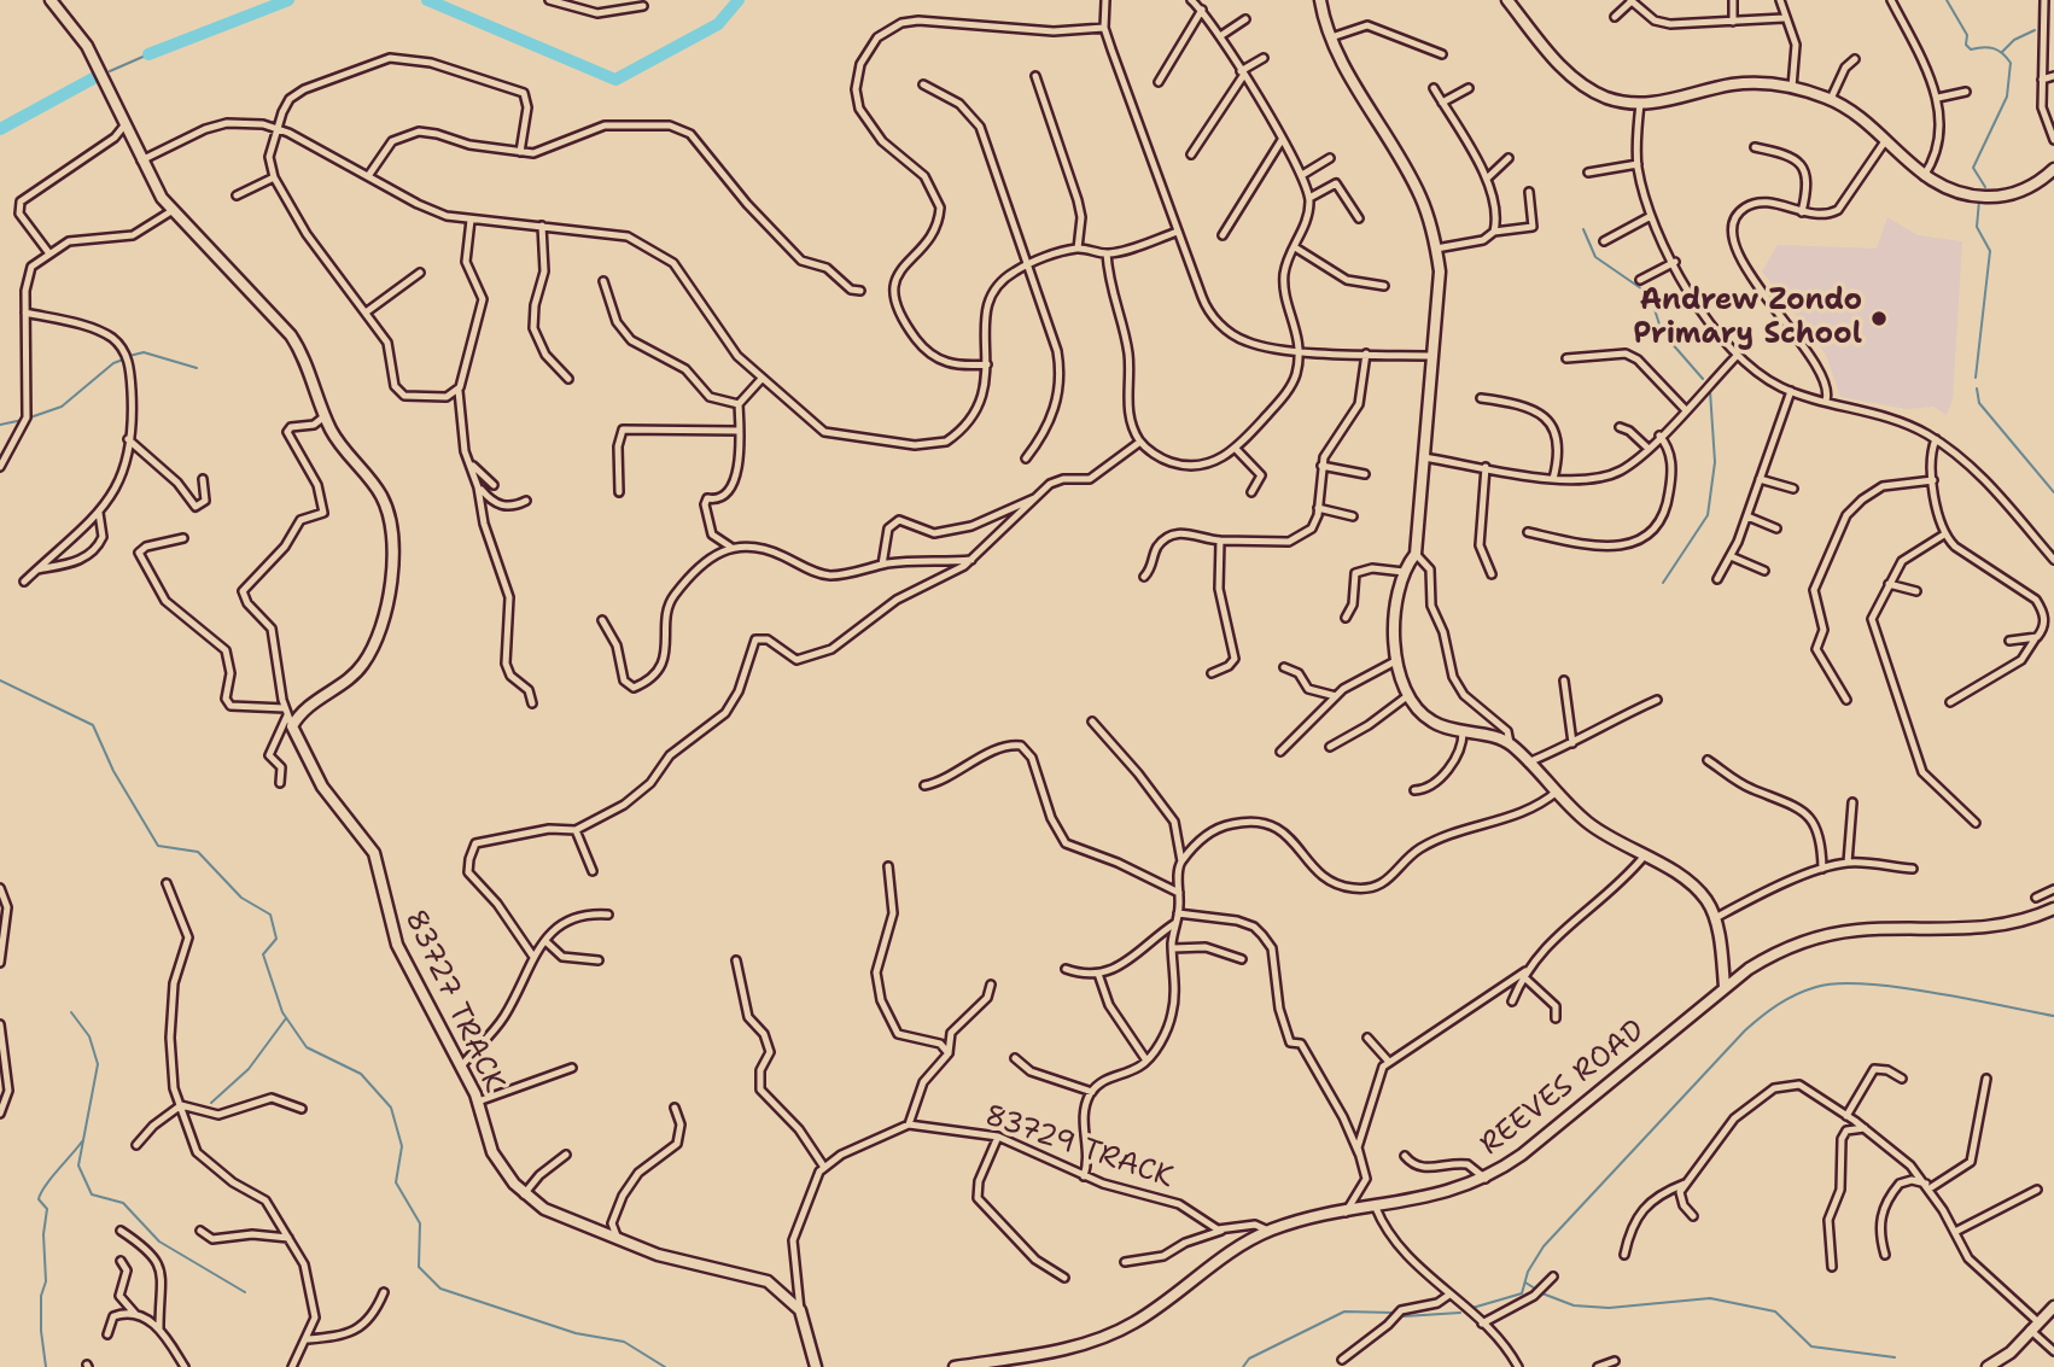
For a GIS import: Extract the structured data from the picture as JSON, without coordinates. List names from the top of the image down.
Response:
{
  "streets": {
    "street": ["83727 TRACK", "REEVES ROAD", "83729 TRACK"]
  },
  "places": ["Andrew Zondo Primary School"]
}
